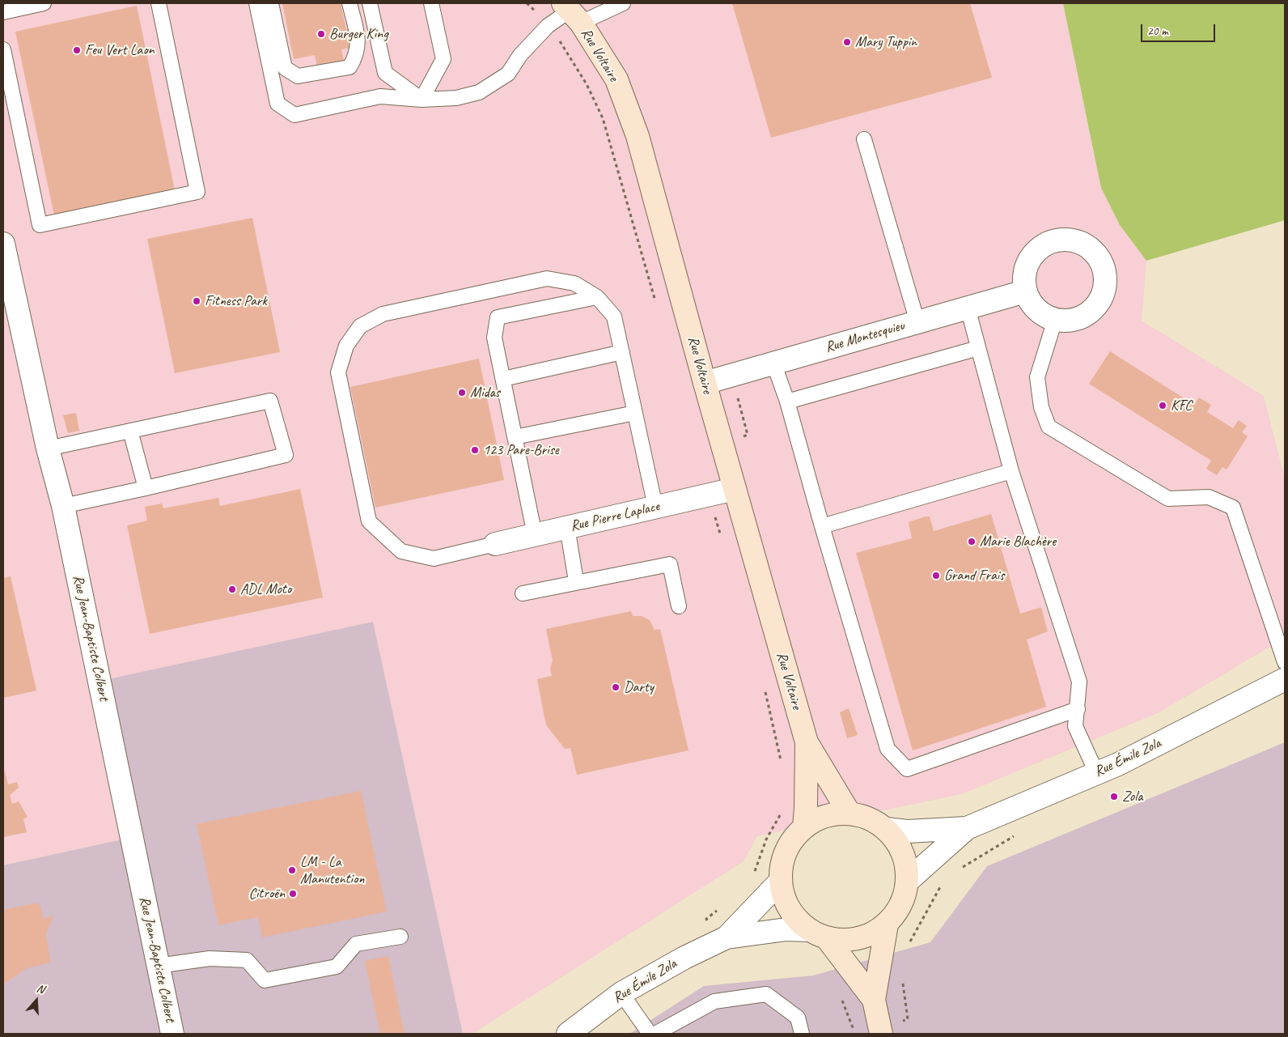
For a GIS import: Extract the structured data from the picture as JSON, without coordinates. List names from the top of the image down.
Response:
{
  "streets": {
    "street": [
      "Rue Voltaire",
      "Rue Montesquieu",
      "Rue Pierre Laplace",
      "Rue Jean-Baptiste Colbert",
      "Rue Émile Zola"
    ]
  },
  "crossings": [
    ["Rue Voltaire", "Rue Montesquieu"],
    ["Rue Voltaire", "Rue Pierre Laplace"],
    ["Rue Voltaire", "Rue Émile Zola"]
  ],
  "places": [
    "Burger King",
    "Mary Tuppin",
    "Feu Vert Laon",
    "Fitness Park",
    "Midas",
    "KFC",
    "123 Pare-Brise",
    "Marie Blachère",
    "Grand Frais",
    "ADL Moto",
    "Darty",
    "Zola",
    "LM - La Manutention",
    "Citroën"
  ],
  "scale_bar": "20 m",
  "north": "top"
}
